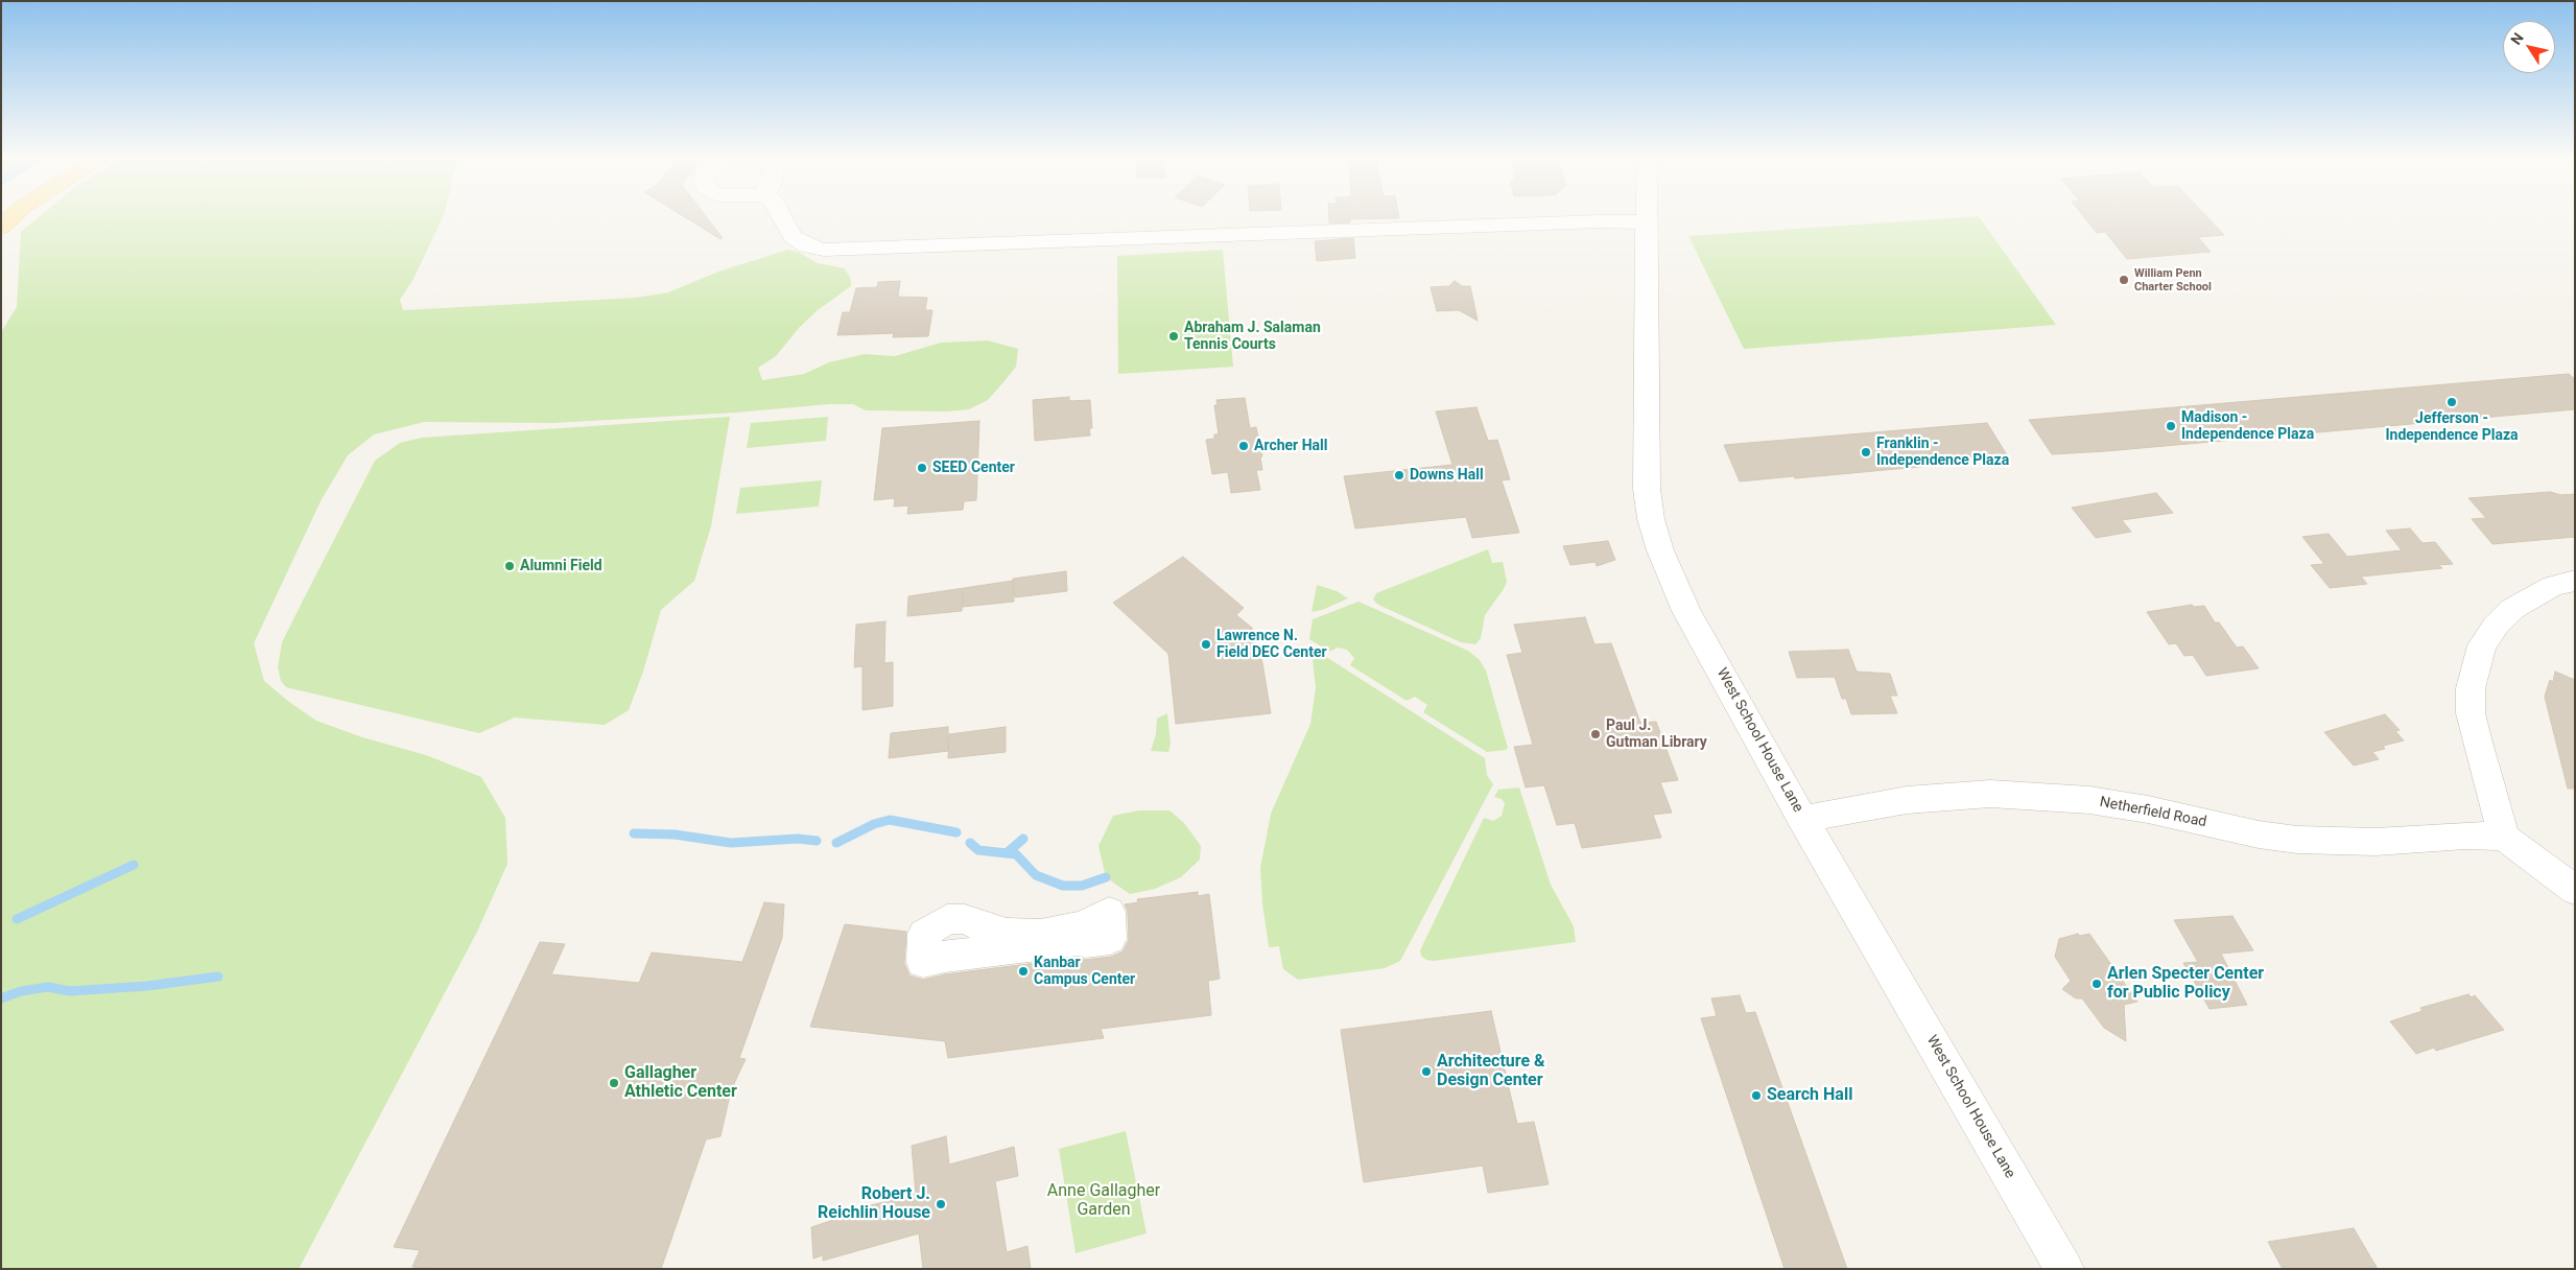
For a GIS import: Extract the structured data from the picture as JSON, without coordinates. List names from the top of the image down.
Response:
{
  "streets": {
    "street": ["West School House Lane", "Netherfield Road"]
  },
  "crossings": [
    ["West School House Lane", "Netherfield Road"]
  ],
  "parks": ["Anne Gallagher Garden"],
  "places": [
    "William Penn Charter School",
    "Abraham J. Salaman Tennis Courts",
    "Jefferson - Independence Plaza",
    "Madison - Independence Plaza",
    "Archer Hall",
    "Franklin - Independence Plaza",
    "SEED Center",
    "Downs Hall",
    "Alumni Field",
    "Lawrence N. Field DEC Center",
    "Paul J. Gutman Library",
    "Kanbar Campus Center",
    "Arlen Specter Center for Public Policy",
    "Architecture & Design Center",
    "Gallagher Athletic Center",
    "Search Hall",
    "Robert J. Reichlin House"
  ],
  "north": "top left"
}
